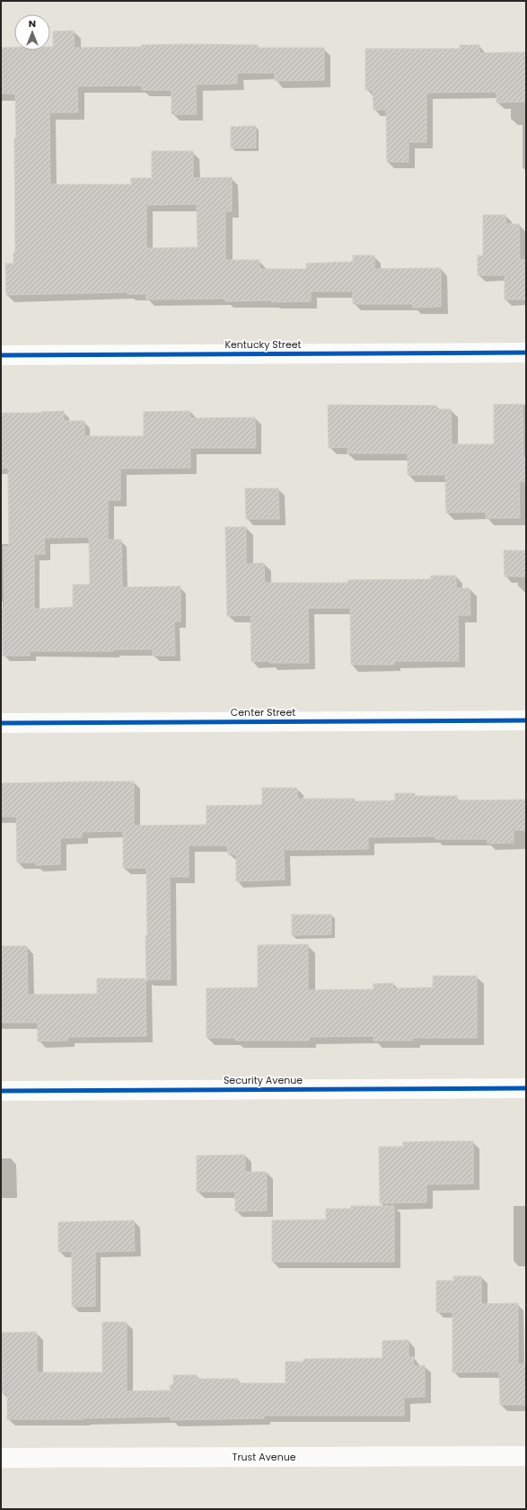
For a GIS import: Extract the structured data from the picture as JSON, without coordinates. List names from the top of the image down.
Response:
{
  "streets": {
    "street": [
      "Kentucky Street",
      "Center Street",
      "Security Avenue",
      "Trust Avenue"
    ]
  },
  "north": "top"
}
